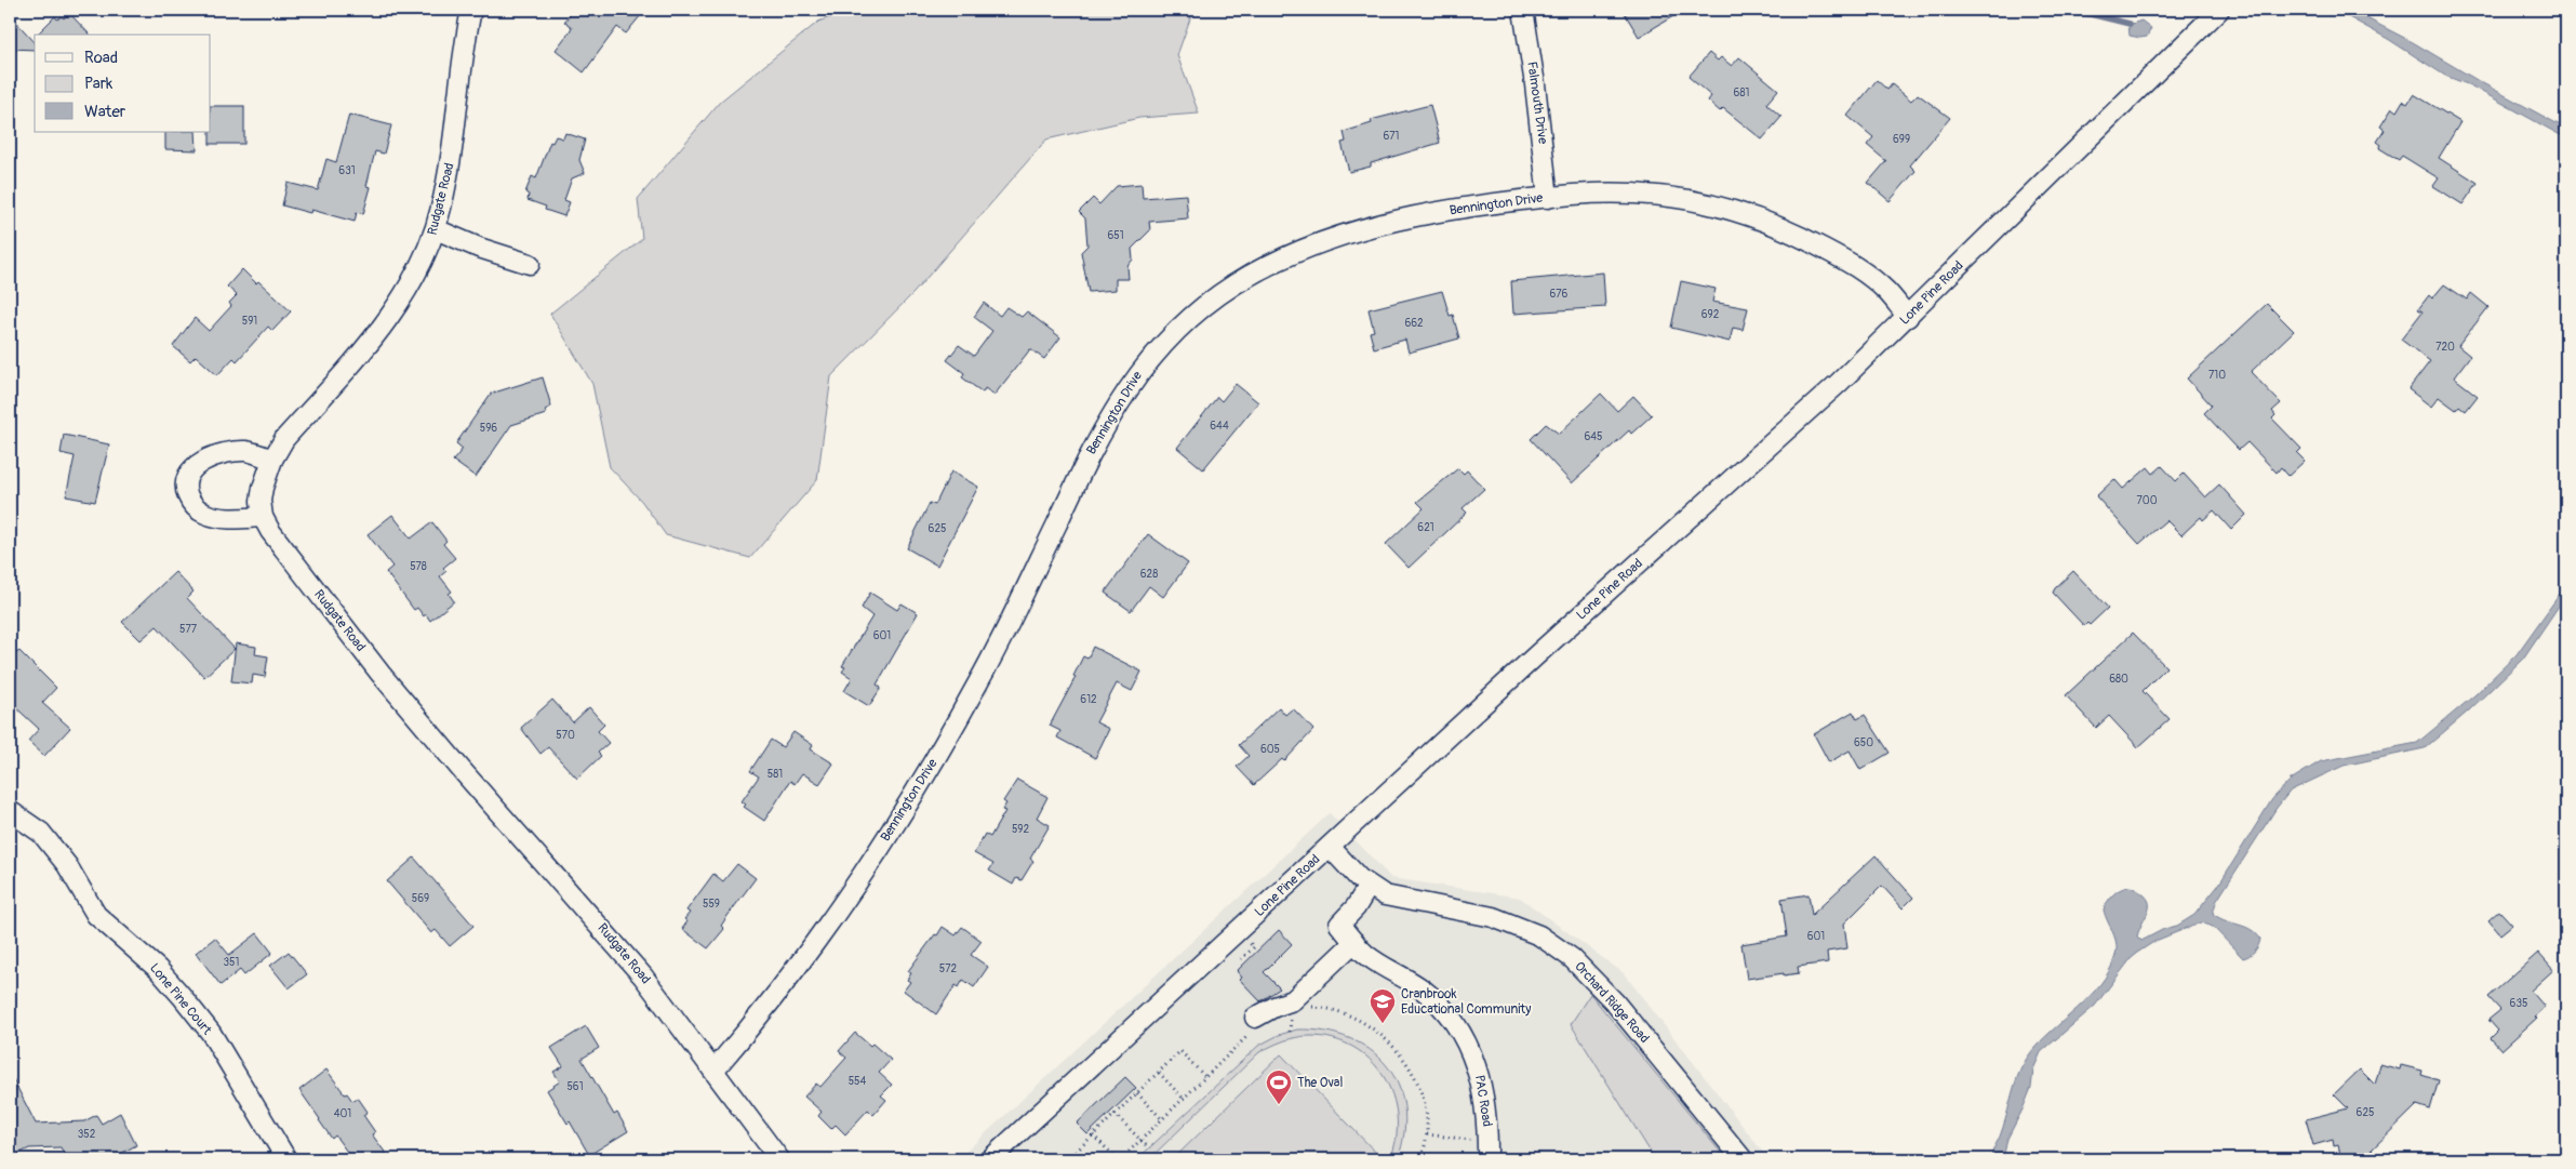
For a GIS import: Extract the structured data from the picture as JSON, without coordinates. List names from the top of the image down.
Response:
{
  "streets": {
    "street": [
      "Falmouth Drive",
      "Rudgate Road",
      "Bennington Drive",
      "Lone Pine Road",
      "Lone Pine Court",
      "Orchard Ridge Road",
      "PAC Road"
    ]
  },
  "crossings": [
    ["Falmouth Drive", "Bennington Drive"],
    ["Rudgate Road", "Bennington Drive"],
    ["Bennington Drive", "Lone Pine Road"],
    ["Lone Pine Road", "Orchard Ridge Road"],
    ["Orchard Ridge Road", "PAC Road"]
  ],
  "places": {
    "school or university": ["Cranbrook Educational Community"],
    "sports": ["The Oval"]
  },
  "house_numbers": [
    "681",
    "671",
    "699",
    "631",
    "651",
    "676",
    "692",
    "591",
    "662",
    "720",
    "710",
    "644",
    "596",
    "645",
    "700",
    "621",
    "625",
    "578",
    "628",
    "577",
    "601",
    "680",
    "612",
    "570",
    "650",
    "605",
    "581",
    "592",
    "569",
    "559",
    "601",
    "351",
    "572",
    "635",
    "554",
    "561",
    "625",
    "401",
    "352"
  ],
  "legend": ["Road", "Park", "Water"]
}
